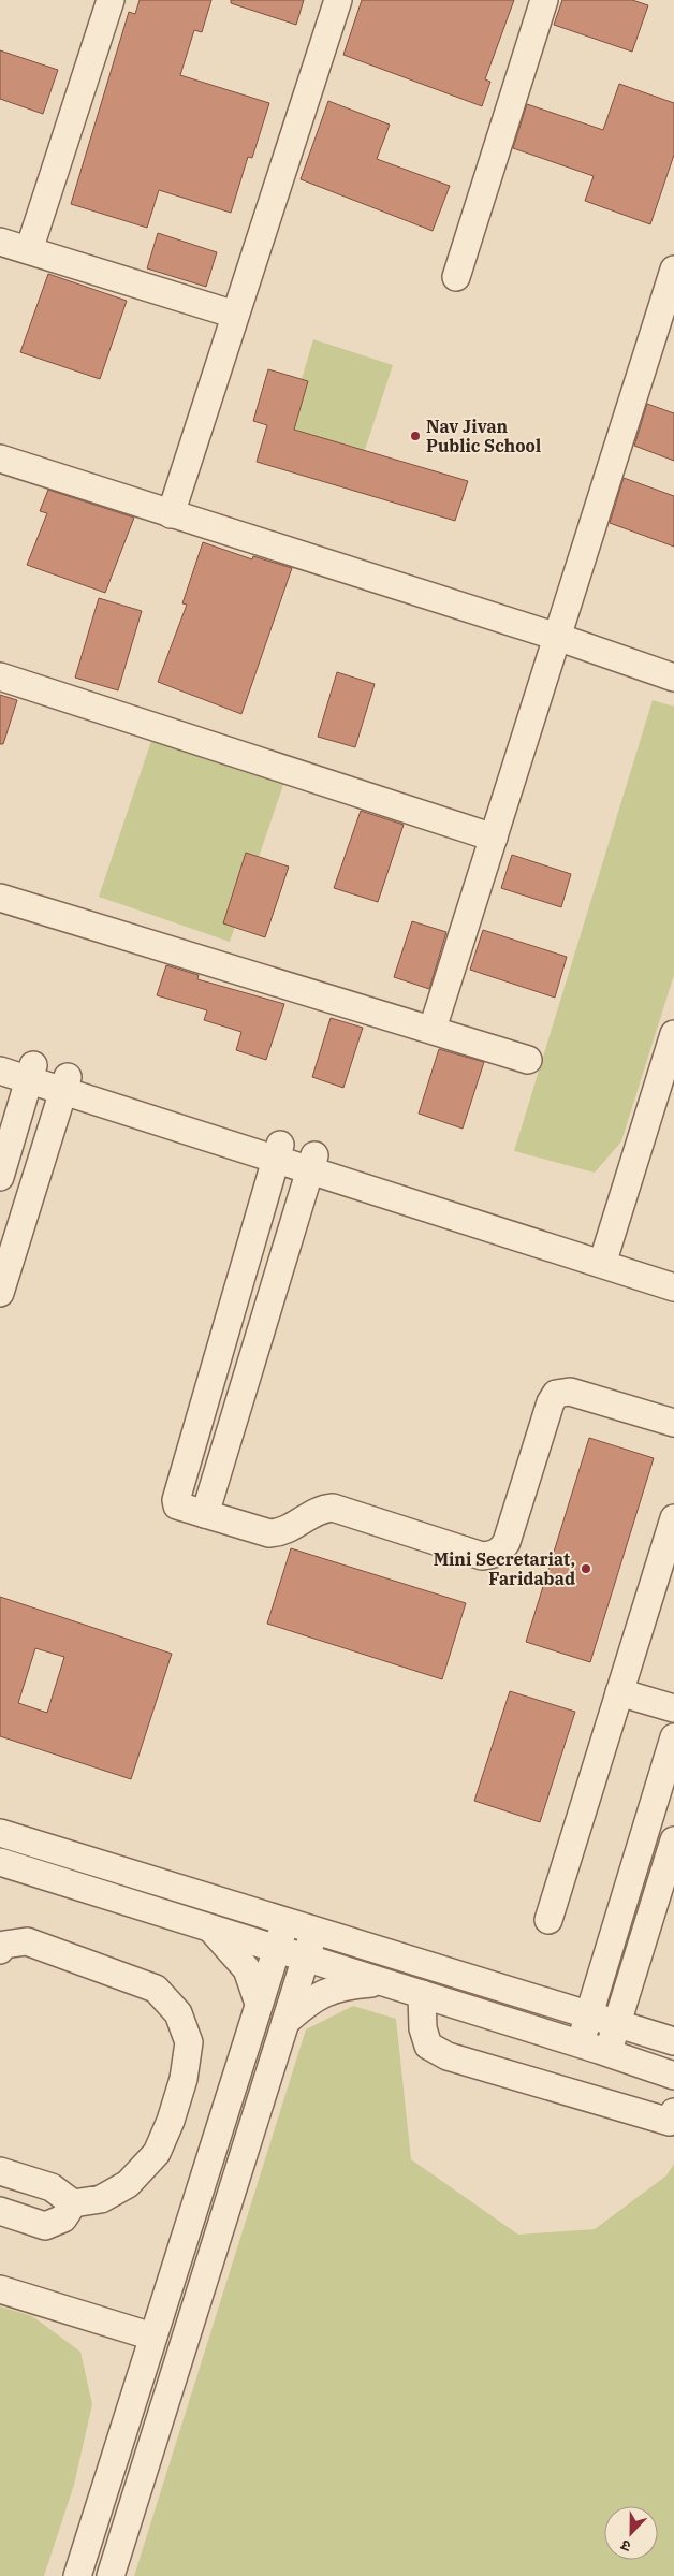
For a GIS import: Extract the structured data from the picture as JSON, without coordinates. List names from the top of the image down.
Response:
{
  "places": ["Nav Jivan Public School", "Mini Secretariat, Faridabad"],
  "north": "bottom"
}
